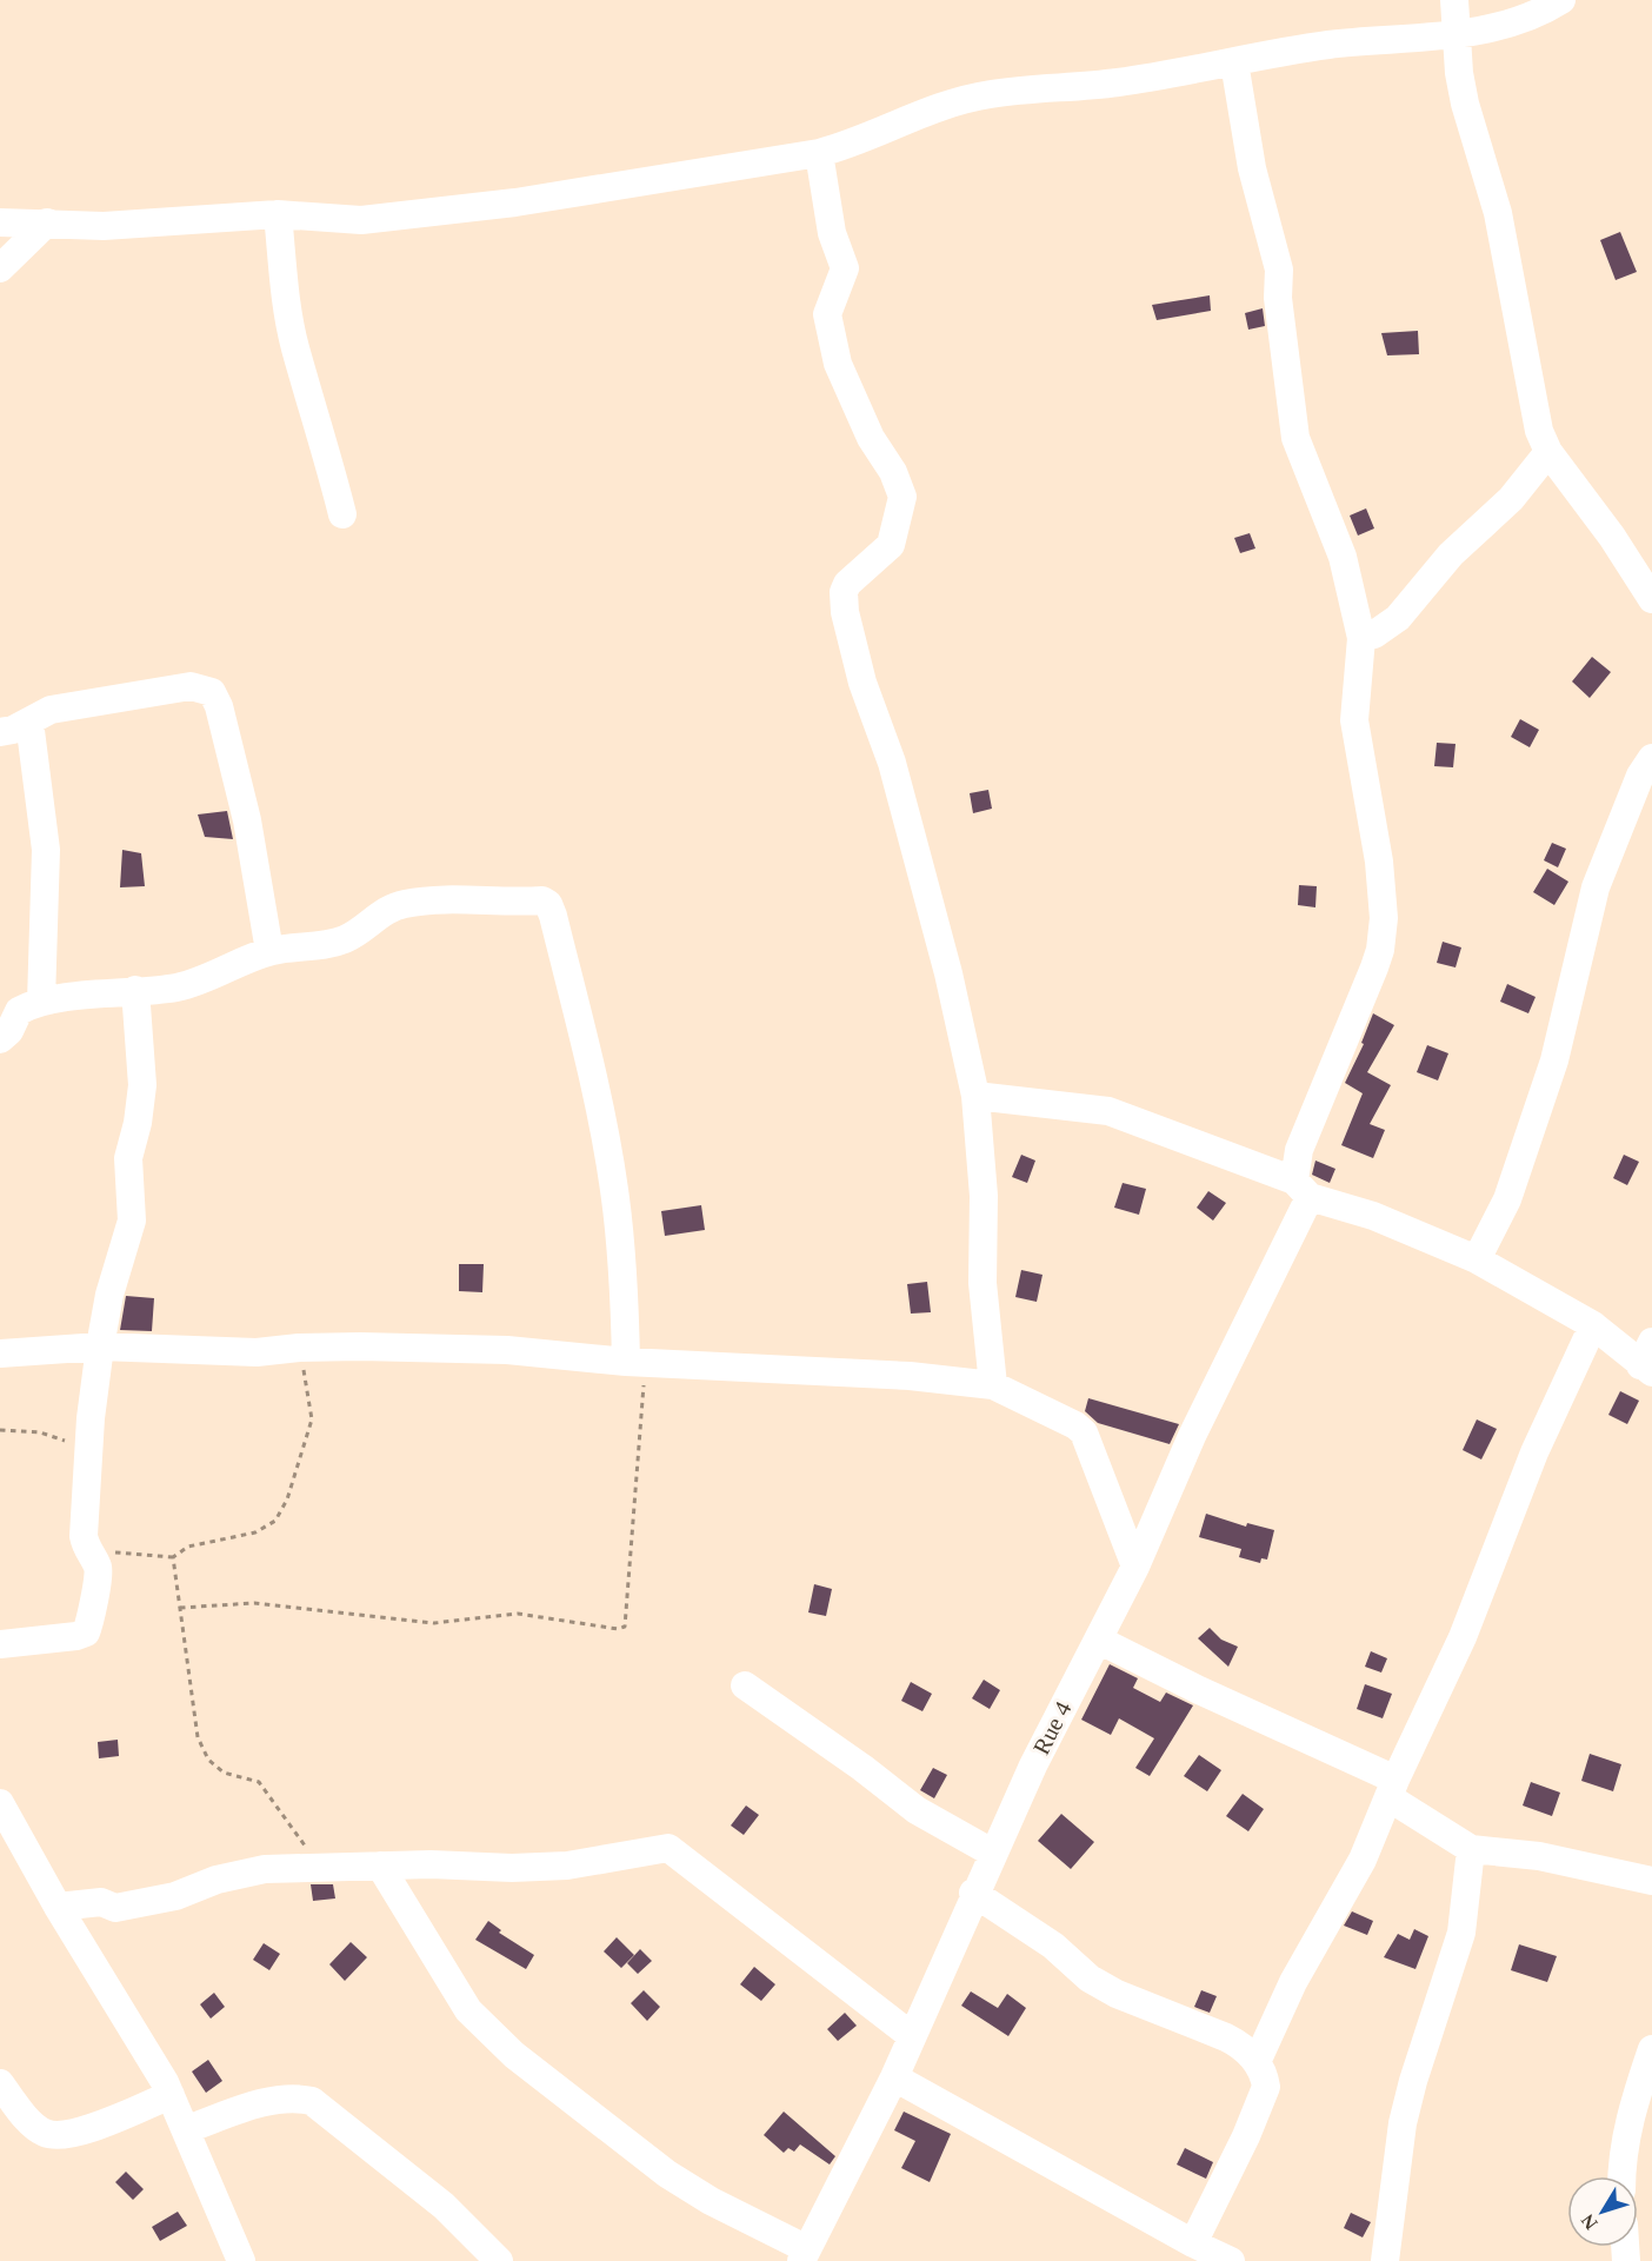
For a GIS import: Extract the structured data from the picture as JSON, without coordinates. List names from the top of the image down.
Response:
{
  "streets": {
    "street": ["Rue 4"]
  },
  "north": "bottom left"
}
